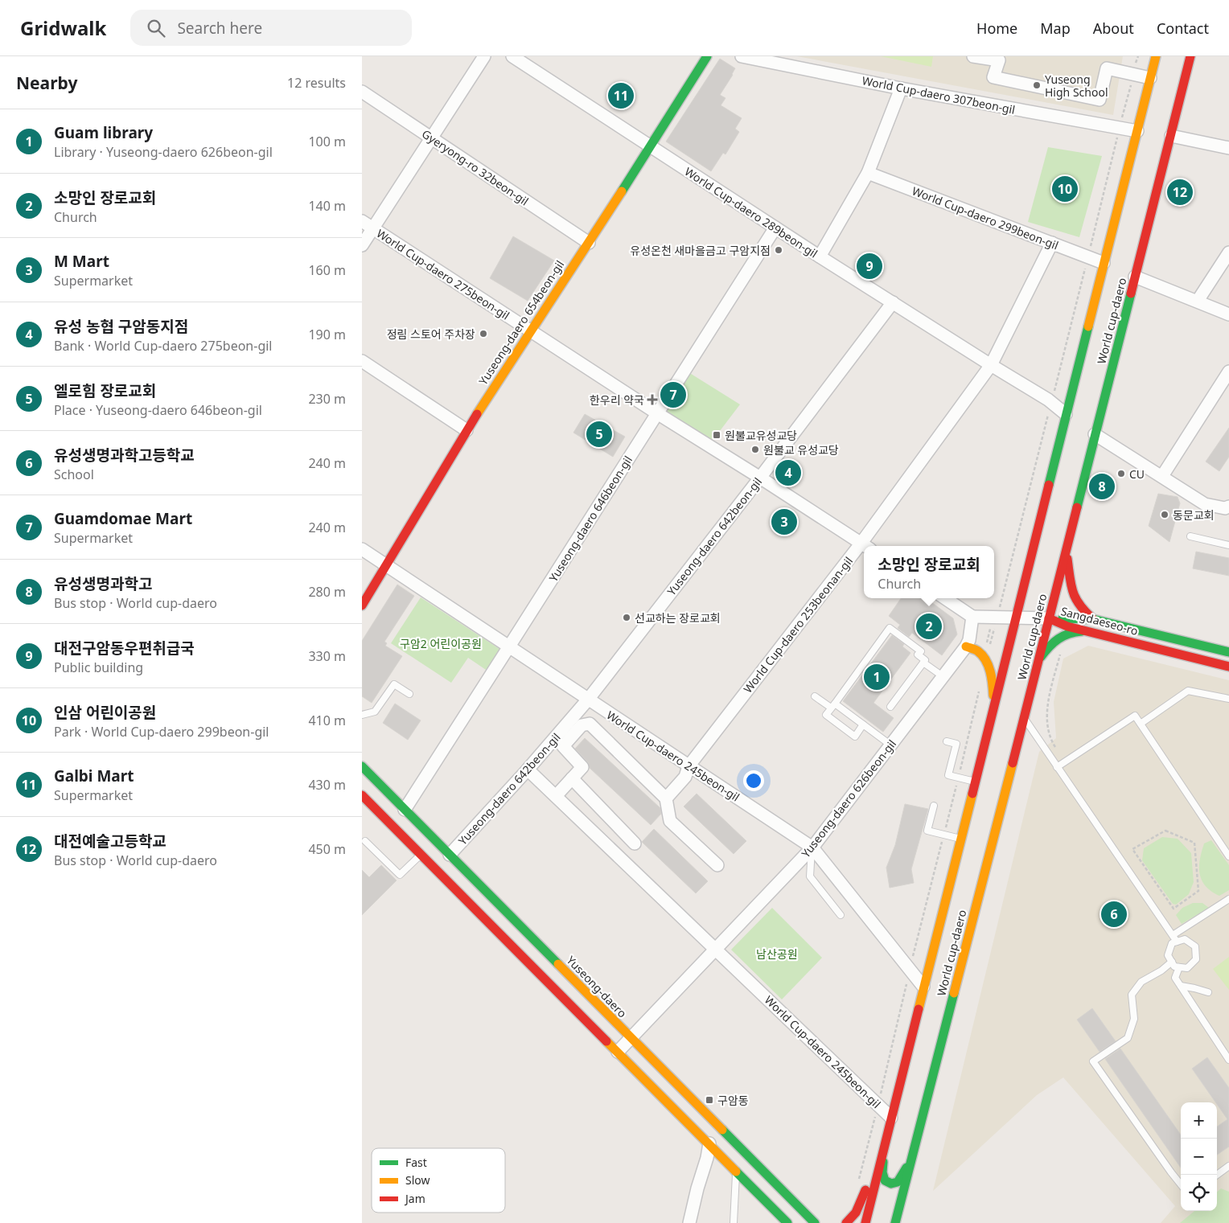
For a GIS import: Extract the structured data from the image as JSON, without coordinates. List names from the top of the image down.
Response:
{
  "streets": {
    "street": [
      "World Cup-daero 307beon-gil",
      "Gyeryong-ro 32beon-gil",
      "World Cup-daero 289beon-gil",
      "World Cup-daero 299beon-gil",
      "World Cup-daero 275beon-gil",
      "World cup-daero",
      "Yuseong-daero 654beon-gil",
      "Yuseong-daero 646beon-gil",
      "Yuseong-daero 642beon-gil",
      "Sangdaeseo-ro",
      "World Cup-daero 253beonan-gil",
      "World Cup-daero 245beon-gil",
      "Yuseong-daero 626beon-gil",
      "Yuseong-daero"
    ]
  },
  "crossings": [
    ["World Cup-daero 307beon-gil", "World cup-daero"],
    ["Gyeryong-ro 32beon-gil", "Yuseong-daero 654beon-gil"],
    ["World Cup-daero 289beon-gil", "World cup-daero"],
    ["World Cup-daero 289beon-gil", "Yuseong-daero 654beon-gil"],
    ["World Cup-daero 289beon-gil", "Yuseong-daero 646beon-gil"],
    ["World Cup-daero 289beon-gil", "Yuseong-daero 642beon-gil"],
    ["World Cup-daero 289beon-gil", "World Cup-daero 253beonan-gil"],
    ["World Cup-daero 299beon-gil", "World cup-daero"],
    ["World Cup-daero 275beon-gil", "Yuseong-daero 654beon-gil"],
    ["World Cup-daero 275beon-gil", "Yuseong-daero 646beon-gil"],
    ["World Cup-daero 275beon-gil", "Yuseong-daero 642beon-gil"],
    ["World Cup-daero 275beon-gil", "World Cup-daero 253beonan-gil"],
    ["World cup-daero", "Sangdaeseo-ro"],
    ["World cup-daero", "World Cup-daero 245beon-gil"],
    ["Yuseong-daero 654beon-gil", "World Cup-daero 245beon-gil"],
    ["Yuseong-daero 646beon-gil", "World Cup-daero 245beon-gil"],
    ["Yuseong-daero 646beon-gil", "Yuseong-daero"],
    ["Yuseong-daero 642beon-gil", "World Cup-daero 245beon-gil"],
    ["Yuseong-daero 642beon-gil", "Yuseong-daero"],
    ["World Cup-daero 253beonan-gil", "World Cup-daero 245beon-gil"],
    ["World Cup-daero 245beon-gil", "Yuseong-daero 626beon-gil"],
    ["Yuseong-daero 626beon-gil", "Yuseong-daero"]
  ],
  "parks": ["구암2 어린이공원", "남산공원"],
  "places": {
    "other": [
      "Yuseong High School",
      "유성온천 새마을금고 구암지점",
      "정림 스토어 주차장",
      "원불교 유성교당",
      "CU",
      "동문교회",
      "선교하는 장로교회"
    ],
    "health": ["한우리 약국"],
    "transit": ["원불교유성교당", "구암동"]
  },
  "legend": ["Fast", "Slow", "Jam"],
  "page": {
    "header": "Gridwalk",
    "search": "Search here",
    "nav": [
      "Home",
      "Map",
      "About",
      "Contact"
    ],
    "heading": ["Nearby", "12 results"],
    "pins": [
      "11",
      "10",
      "12",
      "9",
      "7",
      "5",
      "4",
      "8",
      "3",
      "2",
      "1",
      "6"
    ],
    "list": [
      {
        "mark": "1",
        "name": "Guam library",
        "note": "Library · Yuseong-daero 626beon-gil",
        "value": "100 m"
      },
      {
        "mark": "2",
        "name": "소망인 장로교회",
        "note": "Church",
        "value": "140 m"
      },
      {
        "mark": "3",
        "name": "M Mart",
        "note": "Supermarket",
        "value": "160 m"
      },
      {
        "mark": "4",
        "name": "유성 농협 구암동지점",
        "note": "Bank · World Cup-daero 275beon-gil",
        "value": "190 m"
      },
      {
        "mark": "5",
        "name": "엘로힘 장로교회",
        "note": "Place · Yuseong-daero 646beon-gil",
        "value": "230 m"
      },
      {
        "mark": "6",
        "name": "유성생명과학고등학교",
        "note": "School",
        "value": "240 m"
      },
      {
        "mark": "7",
        "name": "Guamdomae Mart",
        "note": "Supermarket",
        "value": "240 m"
      },
      {
        "mark": "8",
        "name": "유성생명과학고",
        "note": "Bus stop · World cup-daero",
        "value": "280 m"
      },
      {
        "mark": "9",
        "name": "대전구암동우편취급국",
        "note": "Public building",
        "value": "330 m"
      },
      {
        "mark": "10",
        "name": "인삼 어린이공원",
        "note": "Park · World Cup-daero 299beon-gil",
        "value": "410 m"
      },
      {
        "mark": "11",
        "name": "Galbi Mart",
        "note": "Supermarket",
        "value": "430 m"
      },
      {
        "mark": "12",
        "name": "대전예술고등학교",
        "note": "Bus stop · World cup-daero",
        "value": "450 m"
      }
    ],
    "popup": ["소망인 장로교회", "Church"],
    "map_buttons": ["+", "−"]
  }
}
